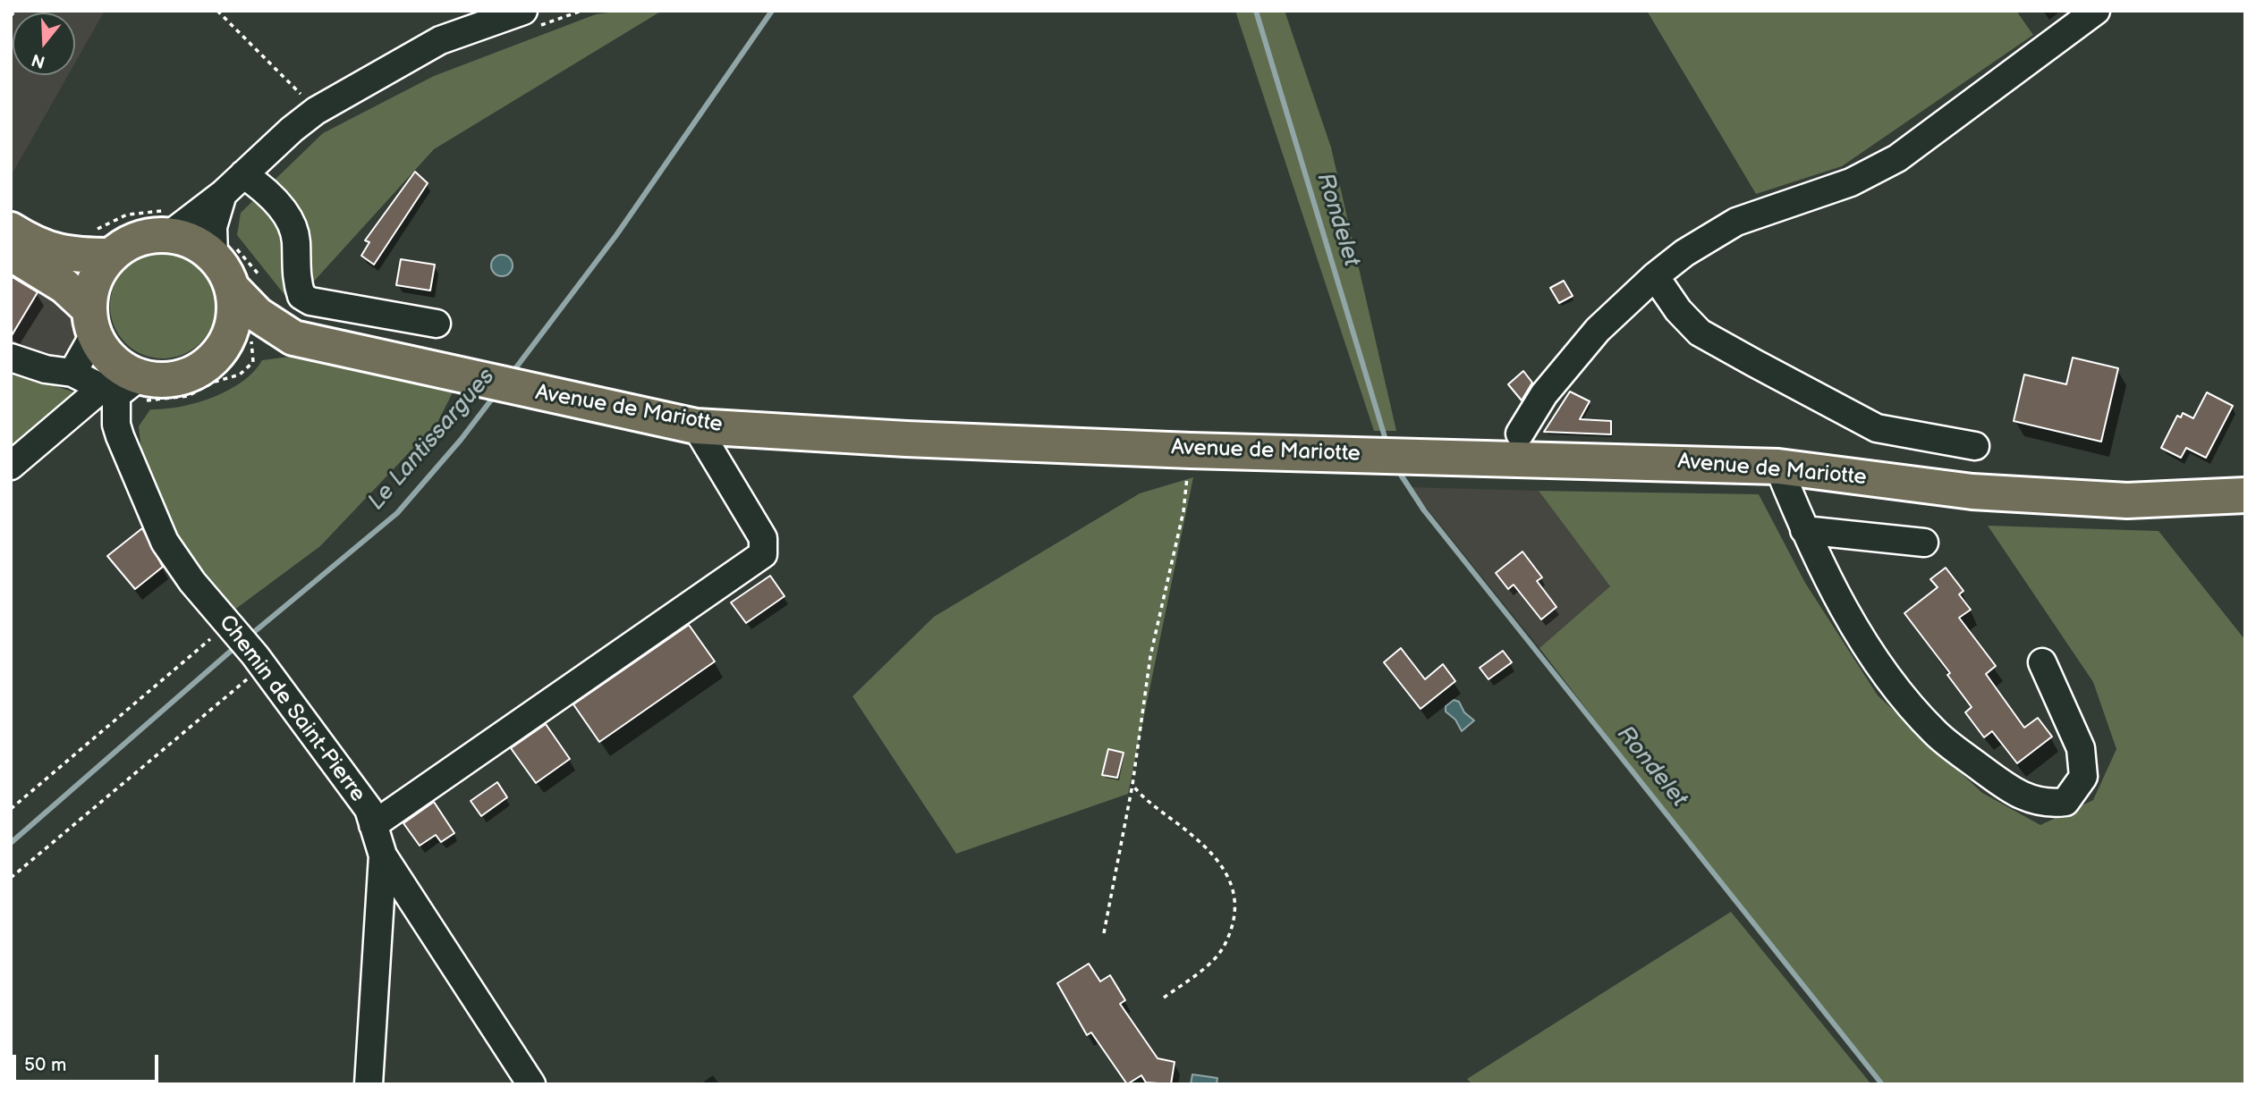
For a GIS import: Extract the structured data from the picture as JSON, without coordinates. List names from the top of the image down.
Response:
{
  "streets": {
    "main road": ["Avenue de Mariotte"],
    "street": ["Chemin de Saint-Pierre"]
  },
  "water": ["Rondelet", "Le Lantissargues"],
  "scale_bar": "50 m",
  "north": "bottom"
}
